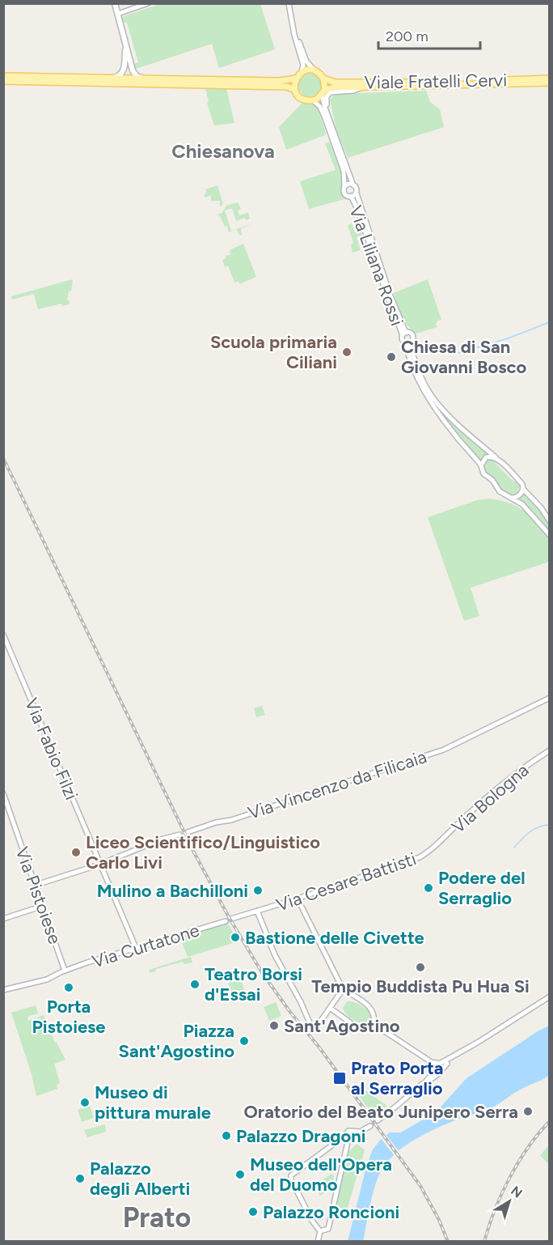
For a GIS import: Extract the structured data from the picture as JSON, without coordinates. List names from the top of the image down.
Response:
{
  "streets": {
    "main road": ["Viale Fratelli Cervi"],
    "street": [
      "Via Liliana Rossi",
      "Via Fabio Filzi",
      "Via Vincenzo da Filicaia",
      "Via Bologna",
      "Via Cesare Battisti",
      "Via Pistoiese",
      "Via Curtatone"
    ]
  },
  "crossings": [
    ["Via Fabio Filzi", "Via Curtatone"],
    ["Via Bologna", "Via Cesare Battisti"],
    ["Via Pistoiese", "Via Curtatone"]
  ],
  "districts": ["Chiesanova", "Prato"],
  "places": {
    "other": [
      "Scuola primaria Ciliani",
      "Chiesa di San Giovanni Bosco",
      "Liceo Scientifico/Linguistico Carlo Livi",
      "Podere del Serraglio",
      "Mulino a Bachilloni",
      "Bastione delle Civette",
      "Tempio Buddista Pu Hua Si",
      "Teatro Borsi d'Essai",
      "Porta Pistoiese",
      "Sant'Agostino",
      "Piazza Sant'Agostino",
      "Museo di pittura murale",
      "Oratorio del Beato Junipero Serra",
      "Palazzo Dragoni",
      "Museo dell'Opera del Duomo",
      "Palazzo degli Alberti",
      "Palazzo Roncioni"
    ],
    "transit": ["Prato Porta al Serraglio"]
  },
  "scale_bar": "200 m",
  "north": "top right"
}
